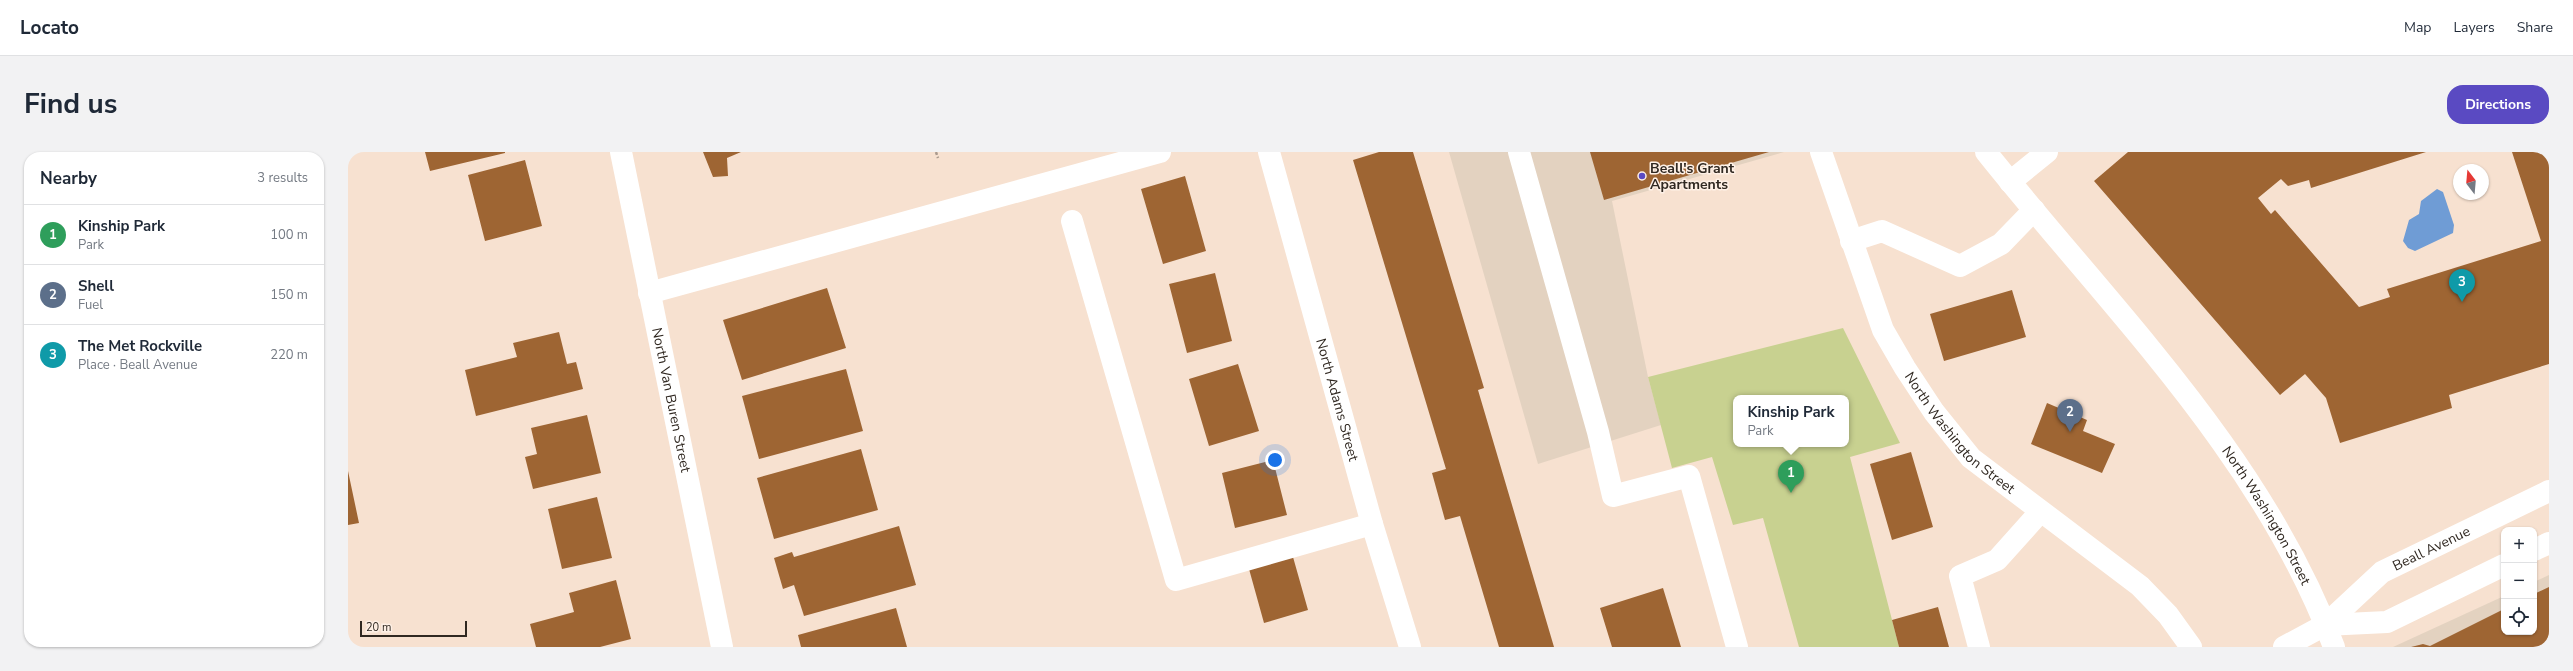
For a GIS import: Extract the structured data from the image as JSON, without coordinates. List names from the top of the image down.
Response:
{
  "streets": {
    "street": [
      "North Van Buren Street",
      "North Adams Street",
      "North Washington Street",
      "Beall Avenue"
    ]
  },
  "crossings": [
    ["North Washington Street", "Beall Avenue"]
  ],
  "places": ["Beall's Grant Apartments"],
  "scale_bar": "20 m",
  "north": "top",
  "page": {
    "header": "Locato",
    "nav": ["Map", "Layers", "Share"],
    "title": "Find us",
    "buttons": "Directions",
    "heading": ["Nearby", "3 results"],
    "list": [
      {
        "mark": "1",
        "name": "Kinship Park",
        "note": "Park",
        "value": "100 m"
      },
      {
        "mark": "2",
        "name": "Shell",
        "note": "Fuel",
        "value": "150 m"
      },
      {
        "mark": "3",
        "name": "The Met Rockville",
        "note": "Place · Beall Avenue",
        "value": "220 m"
      }
    ],
    "pins": ["3", "2", "1"],
    "popup": ["Kinship Park", "Park"],
    "map_buttons": ["+", "−"],
    "scale": "20 m"
  }
}
